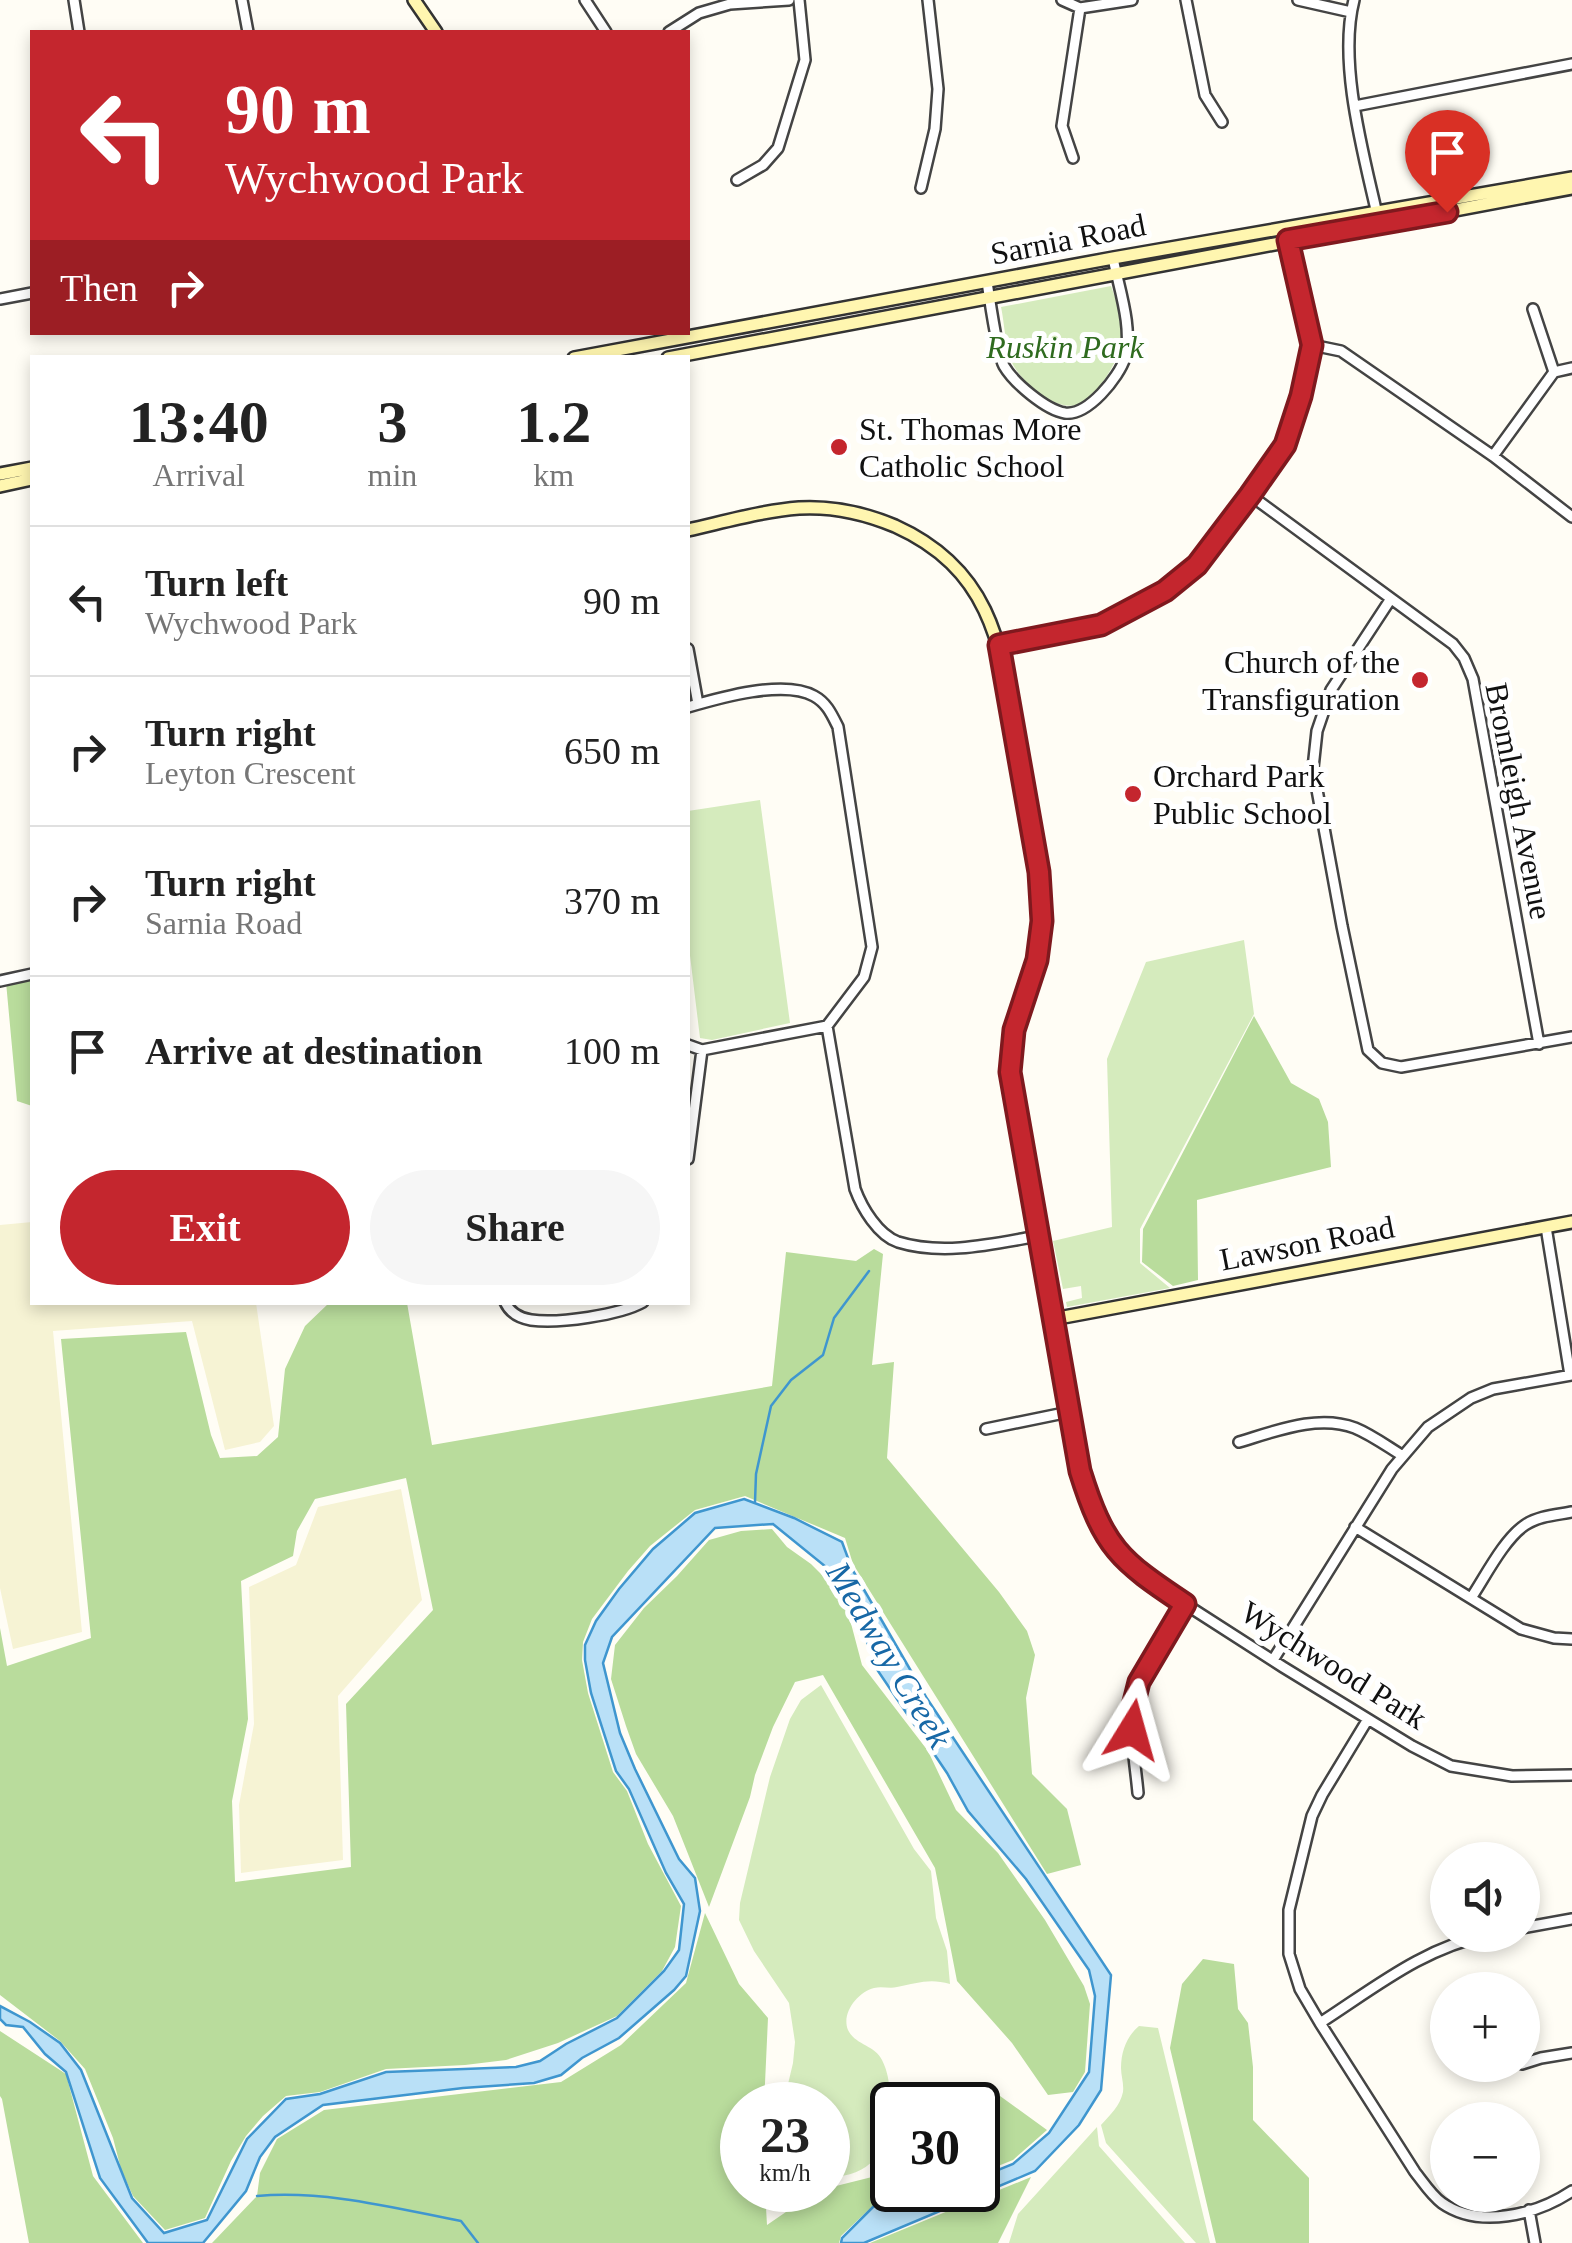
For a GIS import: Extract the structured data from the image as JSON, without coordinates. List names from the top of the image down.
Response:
{
  "streets": {
    "main road": ["Sarnia Road", "Lawson Road", "Wychwood Park"],
    "street": ["Bromleigh Avenue"]
  },
  "crossings": [
    ["Lawson Road", "Wychwood Park"]
  ],
  "water": ["Medway Creek"],
  "parks": ["Ruskin Park"],
  "places": ["St. Thomas More Catholic School", "Church of the Transfiguration", "Orchard Park Public School"],
  "page": {
    "turn": ["90 m", "Wychwood Park"],
    "then": "Then",
    "eta": [
      "13:40",
      "Arrival",
      "3",
      "min",
      "1.2",
      "km"
    ],
    "list": [
      {
        "name": "Turn left",
        "note": "Wychwood Park",
        "value": "90 m"
      },
      {
        "name": "Turn right",
        "note": "Leyton Crescent",
        "value": "650 m"
      },
      {
        "name": "Turn right",
        "note": "Sarnia Road",
        "value": "370 m"
      },
      {
        "name": "Arrive at destination",
        "value": "100 m"
      }
    ],
    "buttons": ["Exit", "Share"],
    "map_buttons": ["+", "−"],
    "speed": "23 km/h",
    "limit": "30"
  }
}
